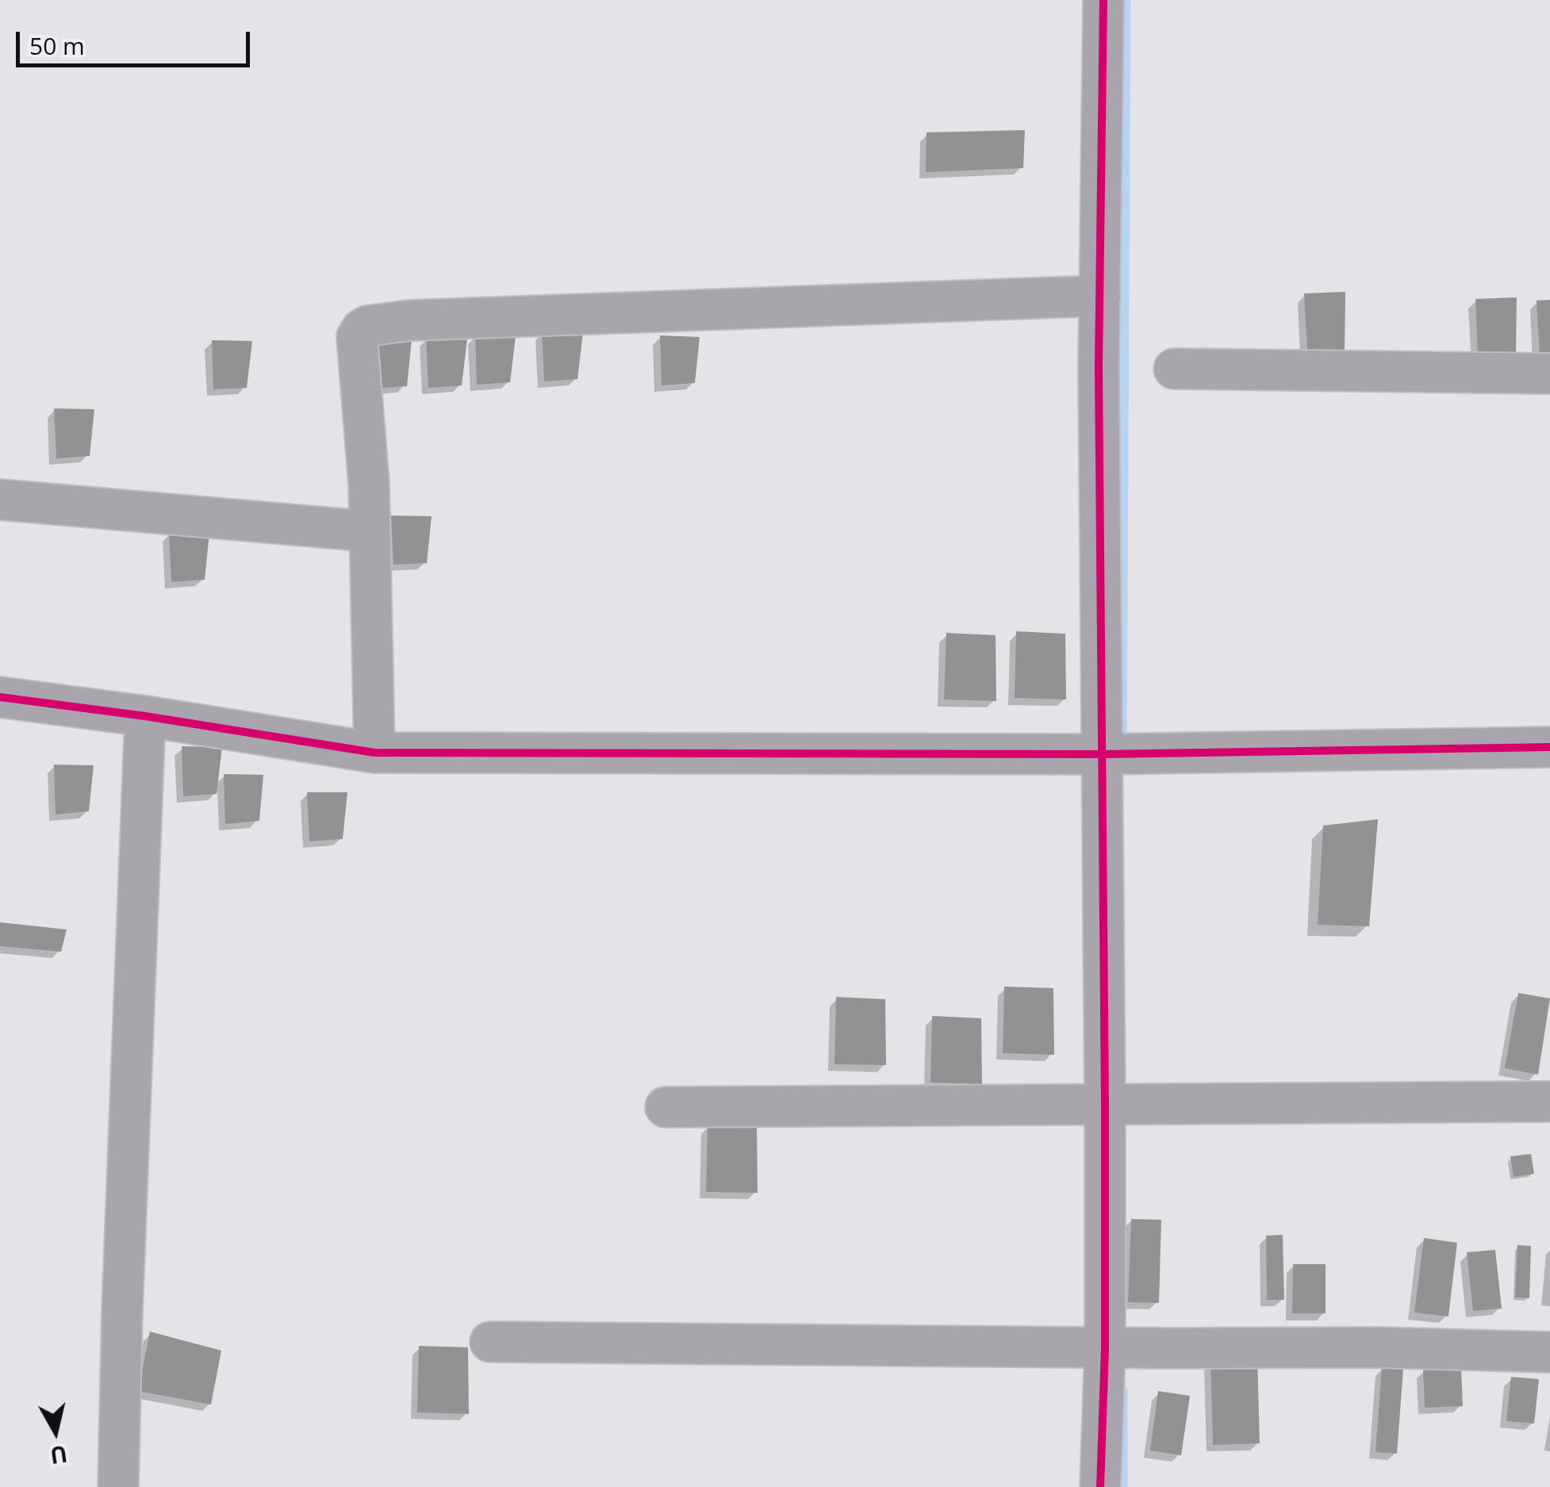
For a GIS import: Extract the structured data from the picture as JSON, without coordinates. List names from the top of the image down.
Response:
{
  "scale_bar": "50 m",
  "north": "bottom"
}
